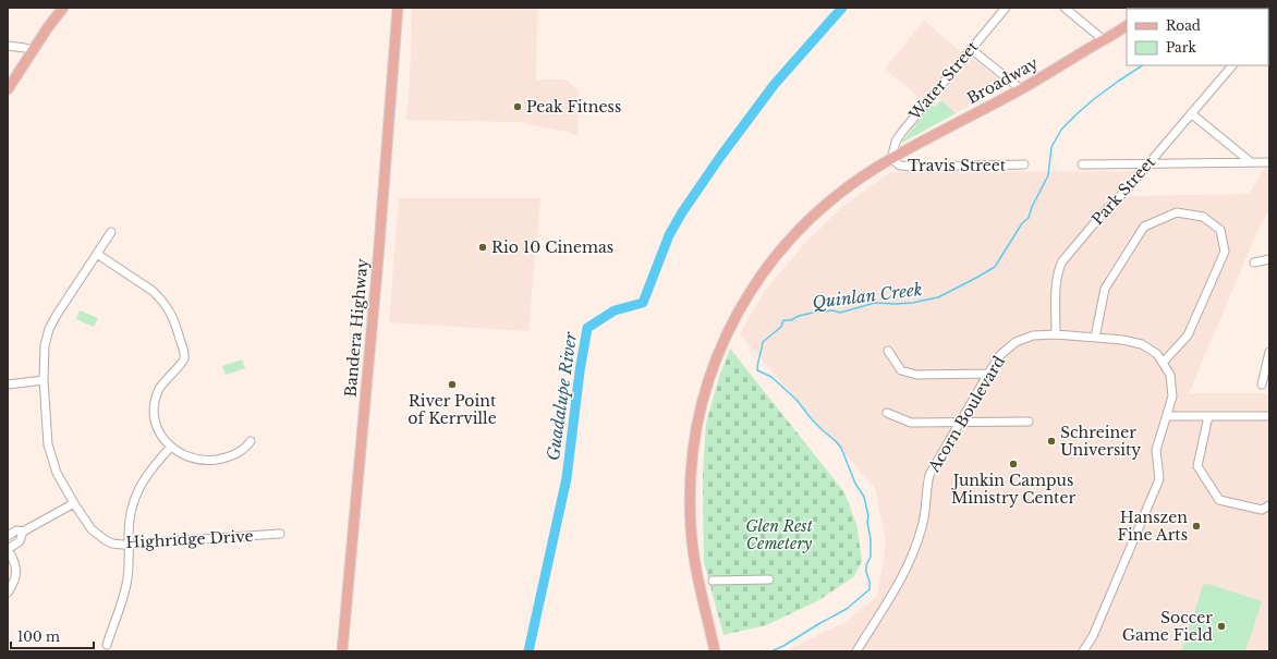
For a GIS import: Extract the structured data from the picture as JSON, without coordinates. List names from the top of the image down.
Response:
{
  "streets": {
    "main road": ["Broadway", "Bandera Highway"],
    "street": [
      "Water Street",
      "Travis Street",
      "Park Street",
      "Acorn Boulevard",
      "Highridge Drive"
    ]
  },
  "crossings": [
    ["Water Street", "Broadway"],
    ["Water Street", "Travis Street"],
    ["Broadway", "Travis Street"],
    ["Park Street", "Acorn Boulevard"]
  ],
  "water": ["Quinlan Creek", "Guadalupe River"],
  "parks": ["Glen Rest Cemetery"],
  "places": [
    "Peak Fitness",
    "Rio 10 Cinemas",
    "River Point of Kerrville",
    "Schreiner University",
    "Junkin Campus Ministry Center",
    "Hanszen Fine Arts",
    "Soccer Game Field"
  ],
  "legend": ["Road", "Park"],
  "scale_bar": "100 m"
}
